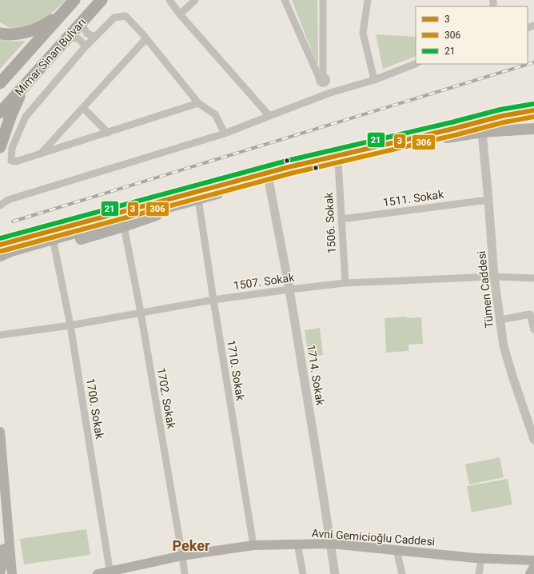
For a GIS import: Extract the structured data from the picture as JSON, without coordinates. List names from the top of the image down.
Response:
{
  "streets": {
    "highway": ["Mimar Sinan Bulvarı"],
    "main road": ["Avni Gemicioğlu Caddesi"],
    "street": [
      "1511. Sokak",
      "1506. Sokak",
      "1507. Sokak",
      "Tümen Caddesi",
      "1710. Sokak",
      "1714. Sokak",
      "1702. Sokak",
      "1700. Sokak"
    ]
  },
  "crossings": [
    ["1511. Sokak", "1506. Sokak"],
    ["1511. Sokak", "Tümen Caddesi"],
    ["1506. Sokak", "1507. Sokak"],
    ["1507. Sokak", "Tümen Caddesi"],
    ["1507. Sokak", "1710. Sokak"],
    ["1507. Sokak", "1714. Sokak"],
    ["1507. Sokak", "1702. Sokak"],
    ["1507. Sokak", "1700. Sokak"],
    ["1710. Sokak", "Avni Gemicioğlu Caddesi"],
    ["1714. Sokak", "Avni Gemicioğlu Caddesi"],
    ["1702. Sokak", "Avni Gemicioğlu Caddesi"],
    ["1700. Sokak", "Avni Gemicioğlu Caddesi"]
  ],
  "districts": ["Peker"],
  "lines": ["transit line 21", "transit line 3", "transit line 306"],
  "legend": ["3", "306", "21"]
}
